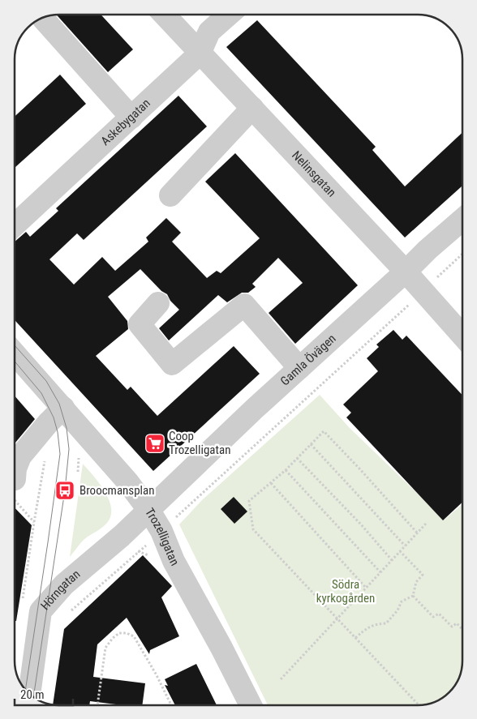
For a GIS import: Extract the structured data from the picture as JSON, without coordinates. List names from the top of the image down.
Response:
{
  "streets": {
    "street": [
      "Askebygatan",
      "Nelinsgatan",
      "Gamla Övägen",
      "Trozelligatan",
      "Hörngatan"
    ]
  },
  "crossings": [
    ["Askebygatan", "Nelinsgatan"],
    ["Nelinsgatan", "Gamla Övägen"],
    ["Gamla Övägen", "Trozelligatan"],
    ["Gamla Övägen", "Hörngatan"],
    ["Trozelligatan", "Hörngatan"]
  ],
  "parks": ["Södra kyrkogården"],
  "places": {
    "supermarket": ["Coop Trozelligatan"],
    "bus stop": ["Broocmansplan"]
  },
  "scale_bar": "20 m"
}
